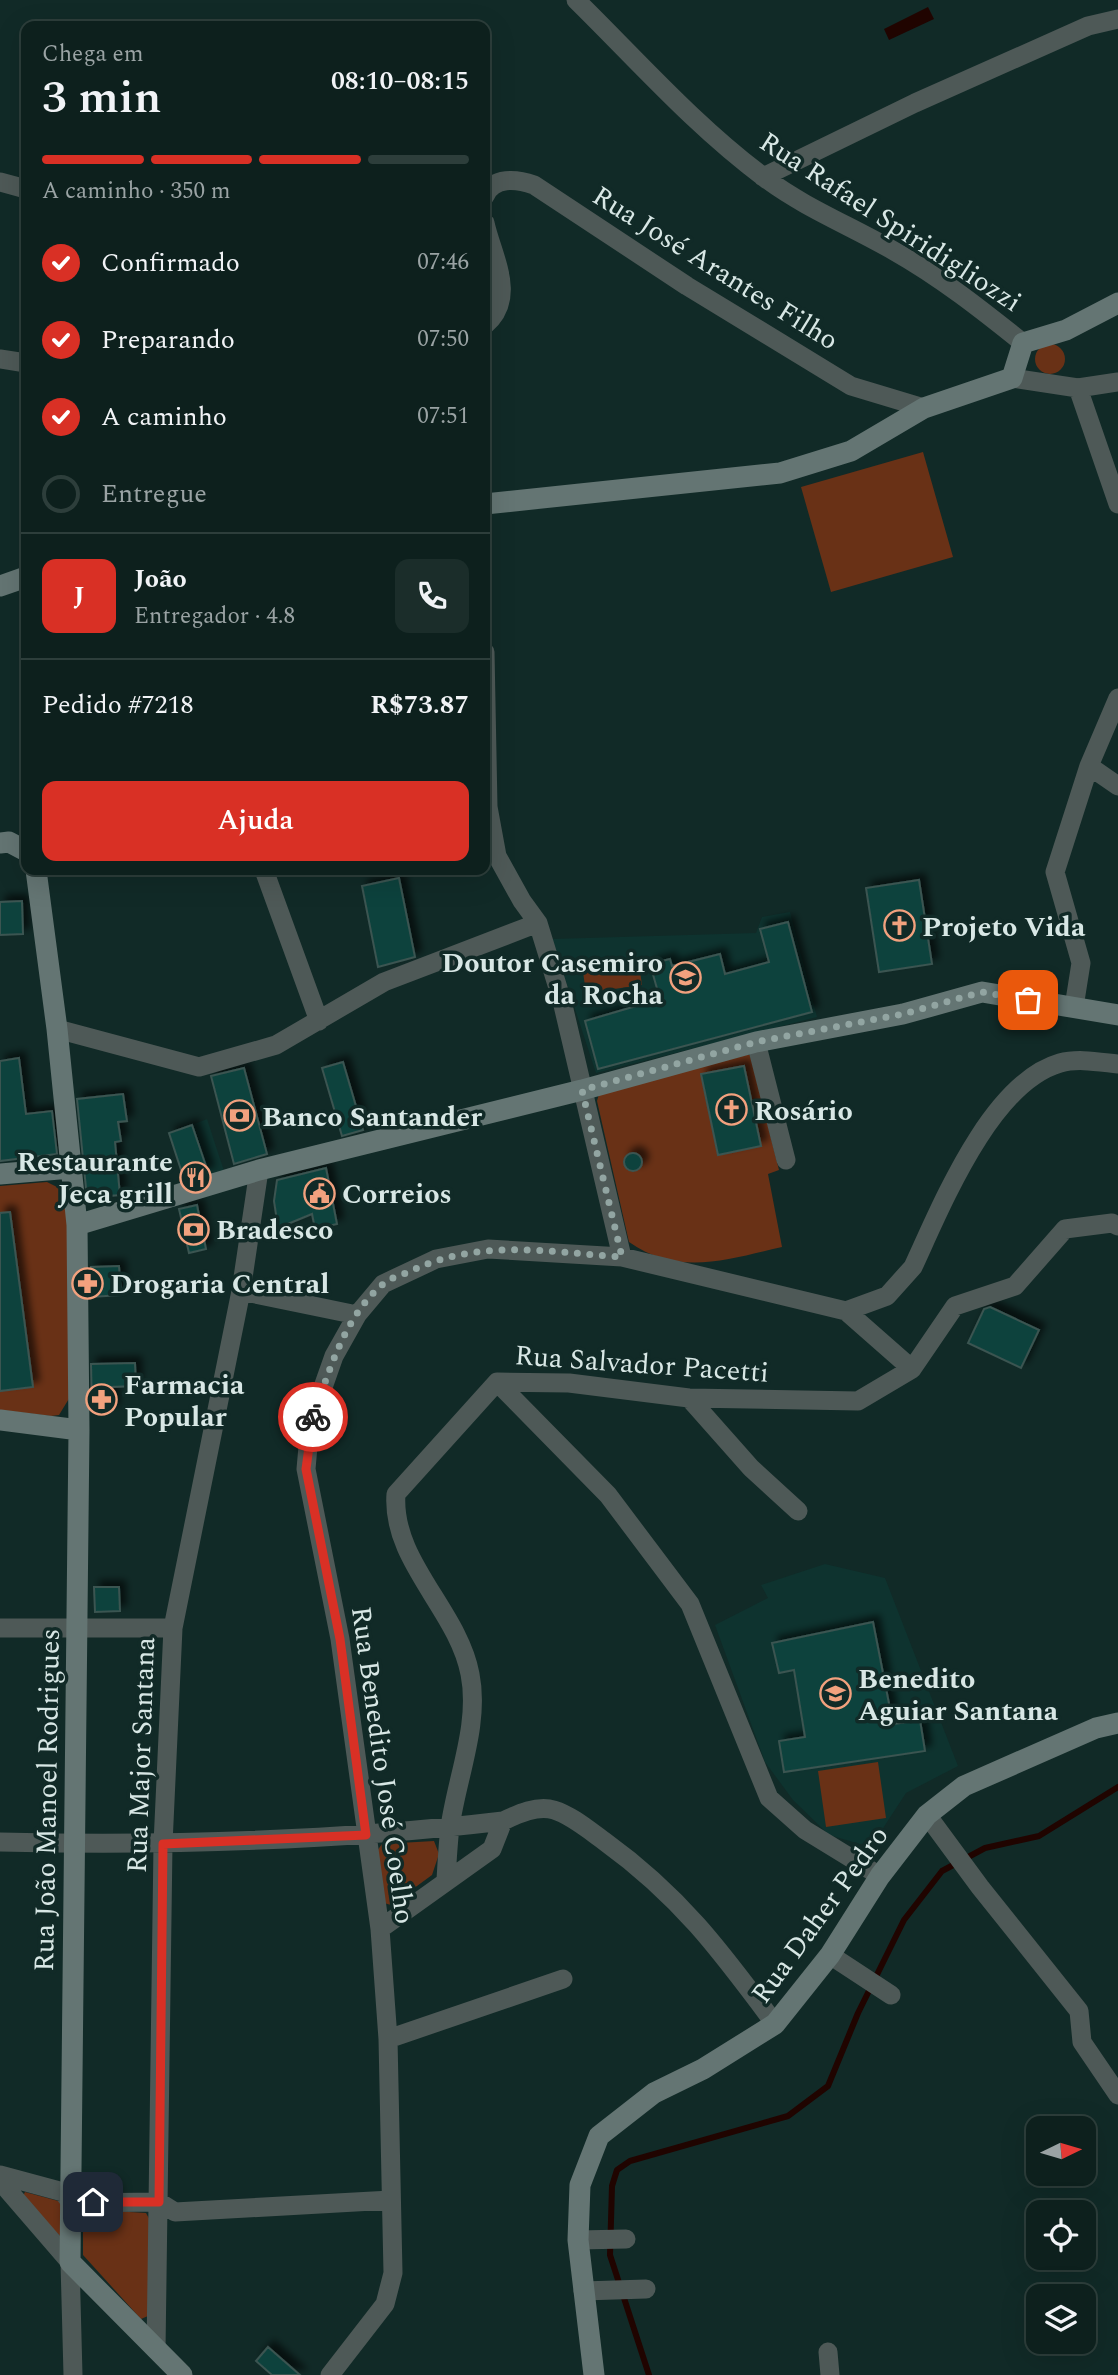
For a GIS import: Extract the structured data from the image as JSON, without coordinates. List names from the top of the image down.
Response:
{
  "streets": {
    "street": [
      "Rua Rafael Spiridigliozzi",
      "Rua José Arantes Filho",
      "Rua Salvador Pacetti",
      "Rua Major Santana",
      "Rua Benedito José Coelho",
      "Rua João Manoel Rodrigues",
      "Rua Daher Pedro"
    ]
  },
  "places": {
    "church": ["Projeto Vida", "Rosário"],
    "school or university": ["Doutor Casemiro da Rocha", "Benedito Aguiar Santana"],
    "bank": ["Banco Santander", "Bradesco"],
    "restaurant": ["Restaurante Jeca grill"],
    "public building": ["Correios"],
    "pharmacy": ["Drogaria Central", "Farmacia Popular"]
  },
  "north": "right",
  "page": {
    "heading": ["3 min", "Chega em", "08:10–08:15"],
    "panel": [
      "João",
      "Entregador · 4.8",
      "Pedido #7218",
      "R$73.87"
    ],
    "bar": "A caminho · 350 m",
    "list": [
      ["Confirmado", "07:46"],
      ["Preparando", "07:50"],
      ["A caminho", "07:51"],
      "Entregue"
    ],
    "round": "J",
    "buttons": "Ajuda"
  }
}
